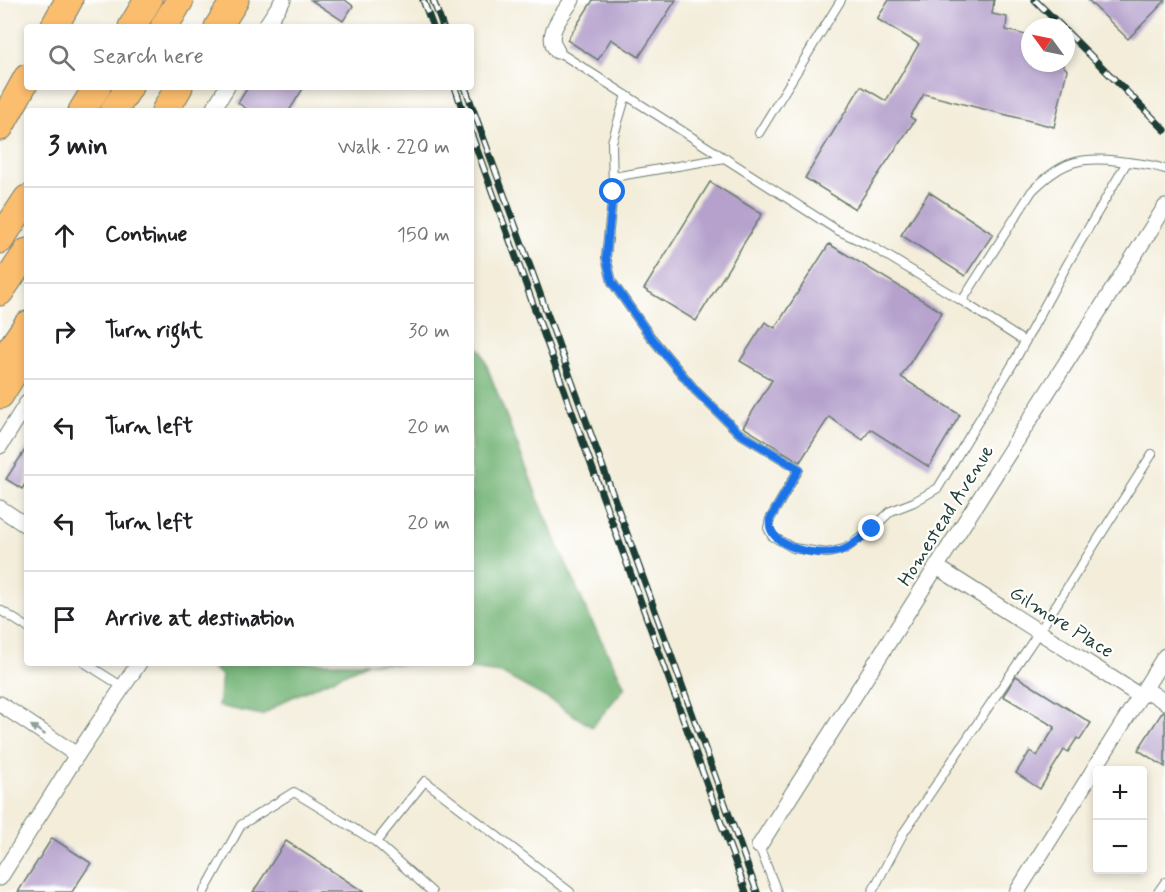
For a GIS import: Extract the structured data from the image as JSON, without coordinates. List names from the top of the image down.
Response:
{
  "streets": {
    "street": ["Homestead Avenue", "Gilmore Place"]
  },
  "crossings": [
    ["Homestead Avenue", "Gilmore Place"]
  ],
  "north": "top left",
  "page": {
    "search": "Search here",
    "heading": ["3 min", "Walk · 220 m"],
    "list": [
      ["Continue", "150 m"],
      ["Turn right", "30 m"],
      ["Turn left", "20 m"],
      ["Turn left", "20 m"],
      "Arrive at destination"
    ],
    "map_buttons": ["+", "−"]
  }
}
